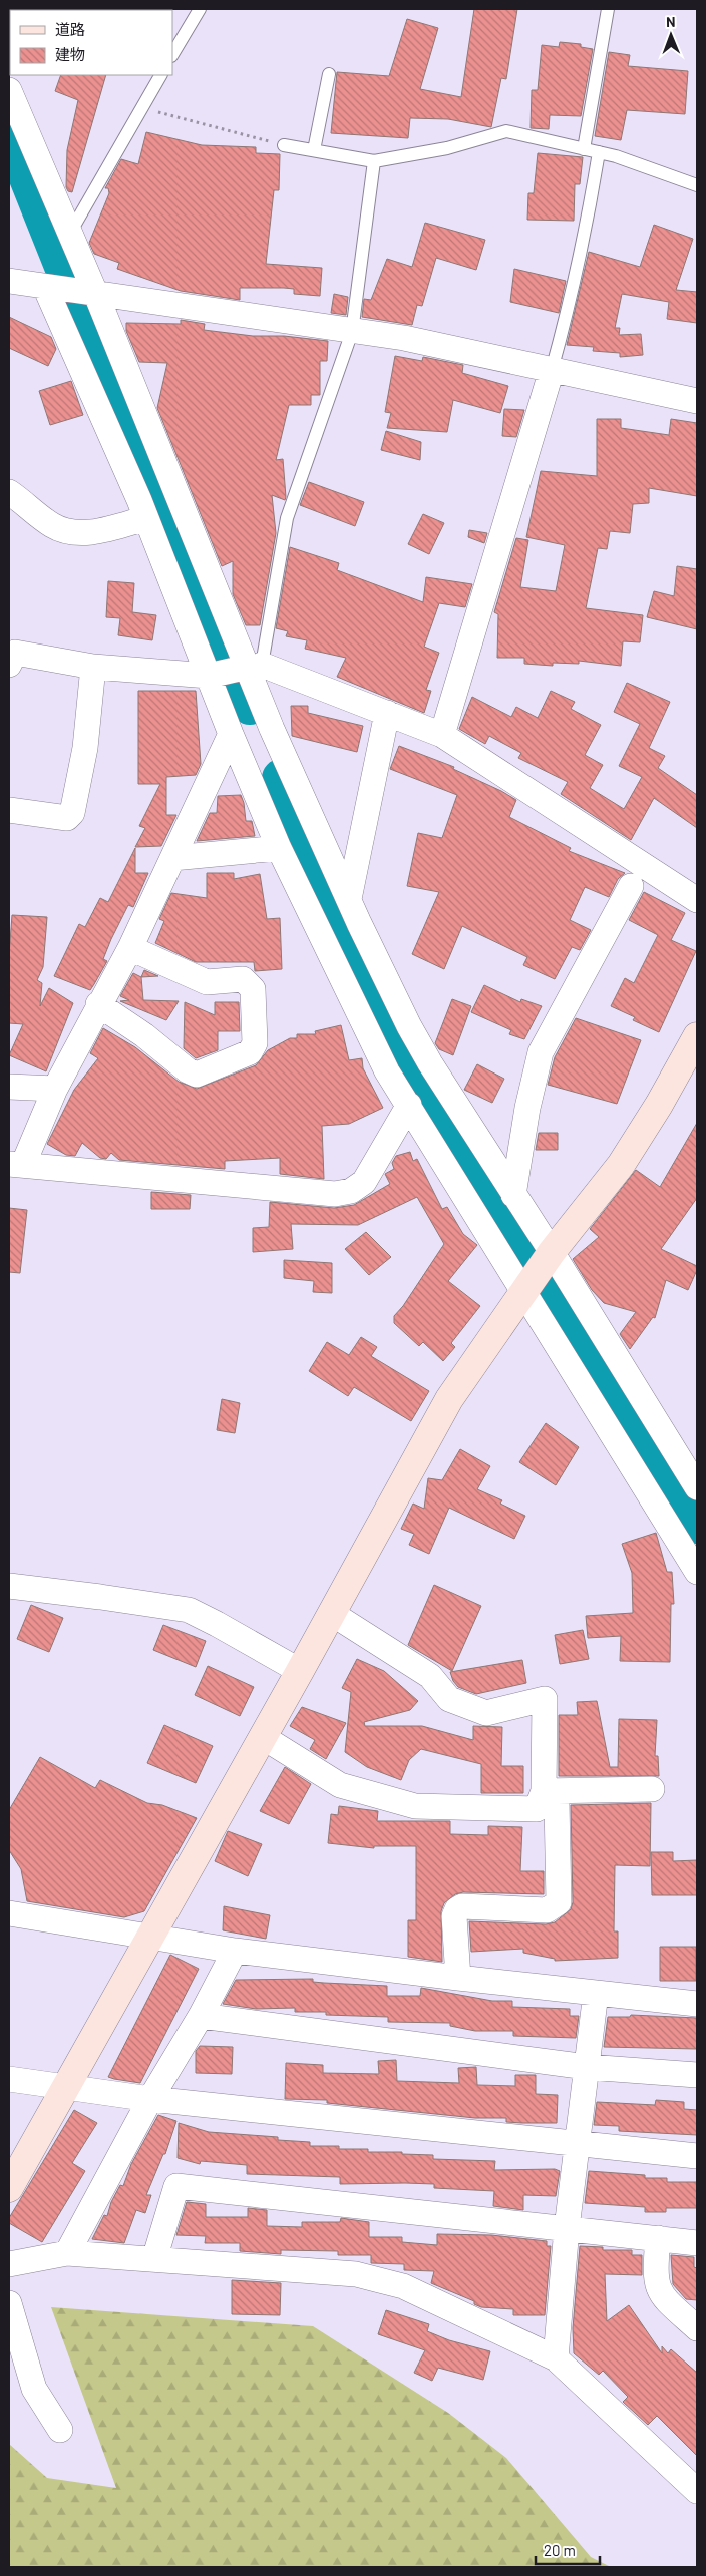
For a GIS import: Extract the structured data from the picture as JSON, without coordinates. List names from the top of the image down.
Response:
{
  "legend": ["道路", "建物"],
  "scale_bar": "20 m",
  "north": "top"
}
